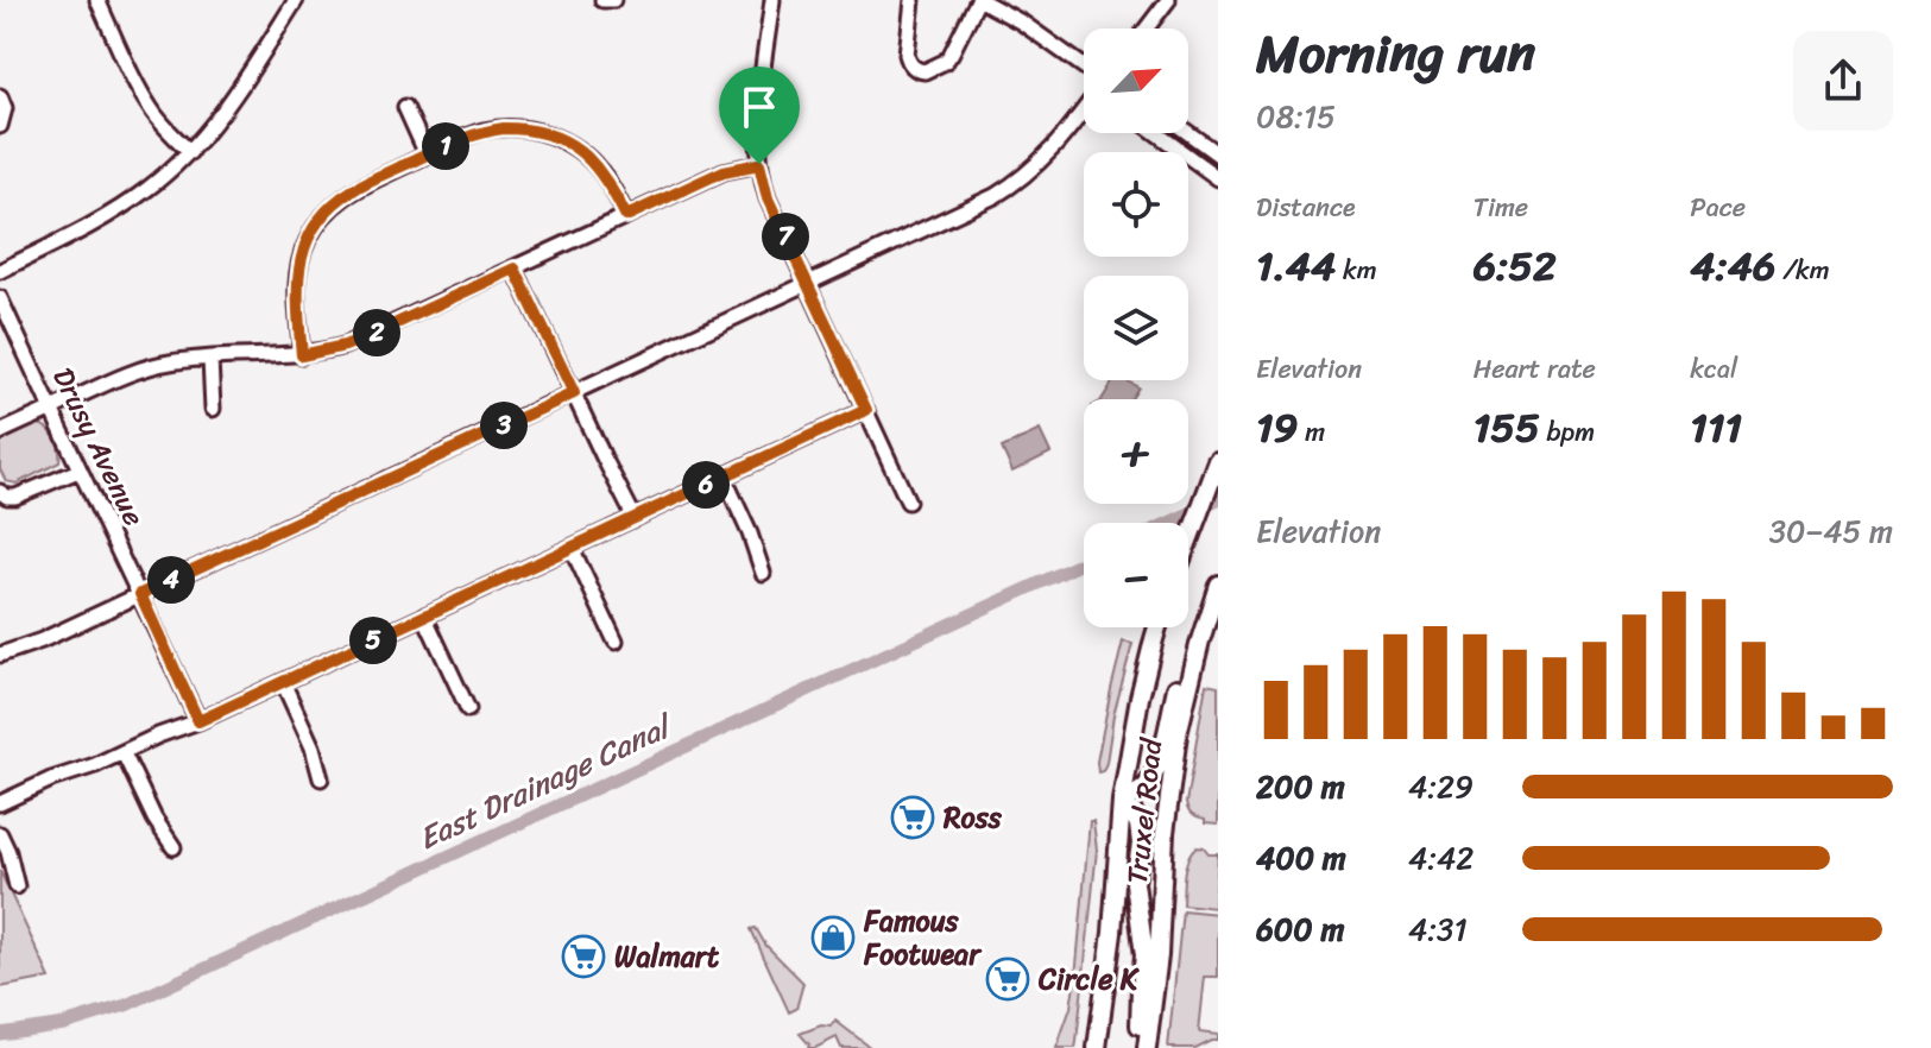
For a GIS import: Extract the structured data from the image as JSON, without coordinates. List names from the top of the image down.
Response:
{
  "streets": {
    "main road": ["Truxel Road"],
    "street": ["Drusy Avenue"]
  },
  "water": ["East Drainage Canal"],
  "places": {
    "supermarket": ["Ross", "Walmart", "Circle K"],
    "shop": ["Famous Footwear"]
  },
  "north": "top right",
  "page": {
    "heading": ["Morning run", "08:15"],
    "map_buttons": ["+", "−"],
    "pins": [
      "1",
      "7",
      "2",
      "3",
      "6",
      "4",
      "5"
    ],
    "stats": [
      ["Distance", "1.44 km"],
      ["Time", "6:52"],
      ["Pace", "4:46 /km"],
      ["Elevation", "19 m"],
      ["Heart rate", "155 bpm"],
      ["kcal", "111"]
    ],
    "chart": ["Elevation", "30–45 m"],
    "list": [
      {
        "name": "200 m",
        "note": "4:29"
      },
      {
        "name": "400 m",
        "note": "4:42"
      },
      {
        "name": "600 m",
        "note": "4:31"
      }
    ]
  }
}
